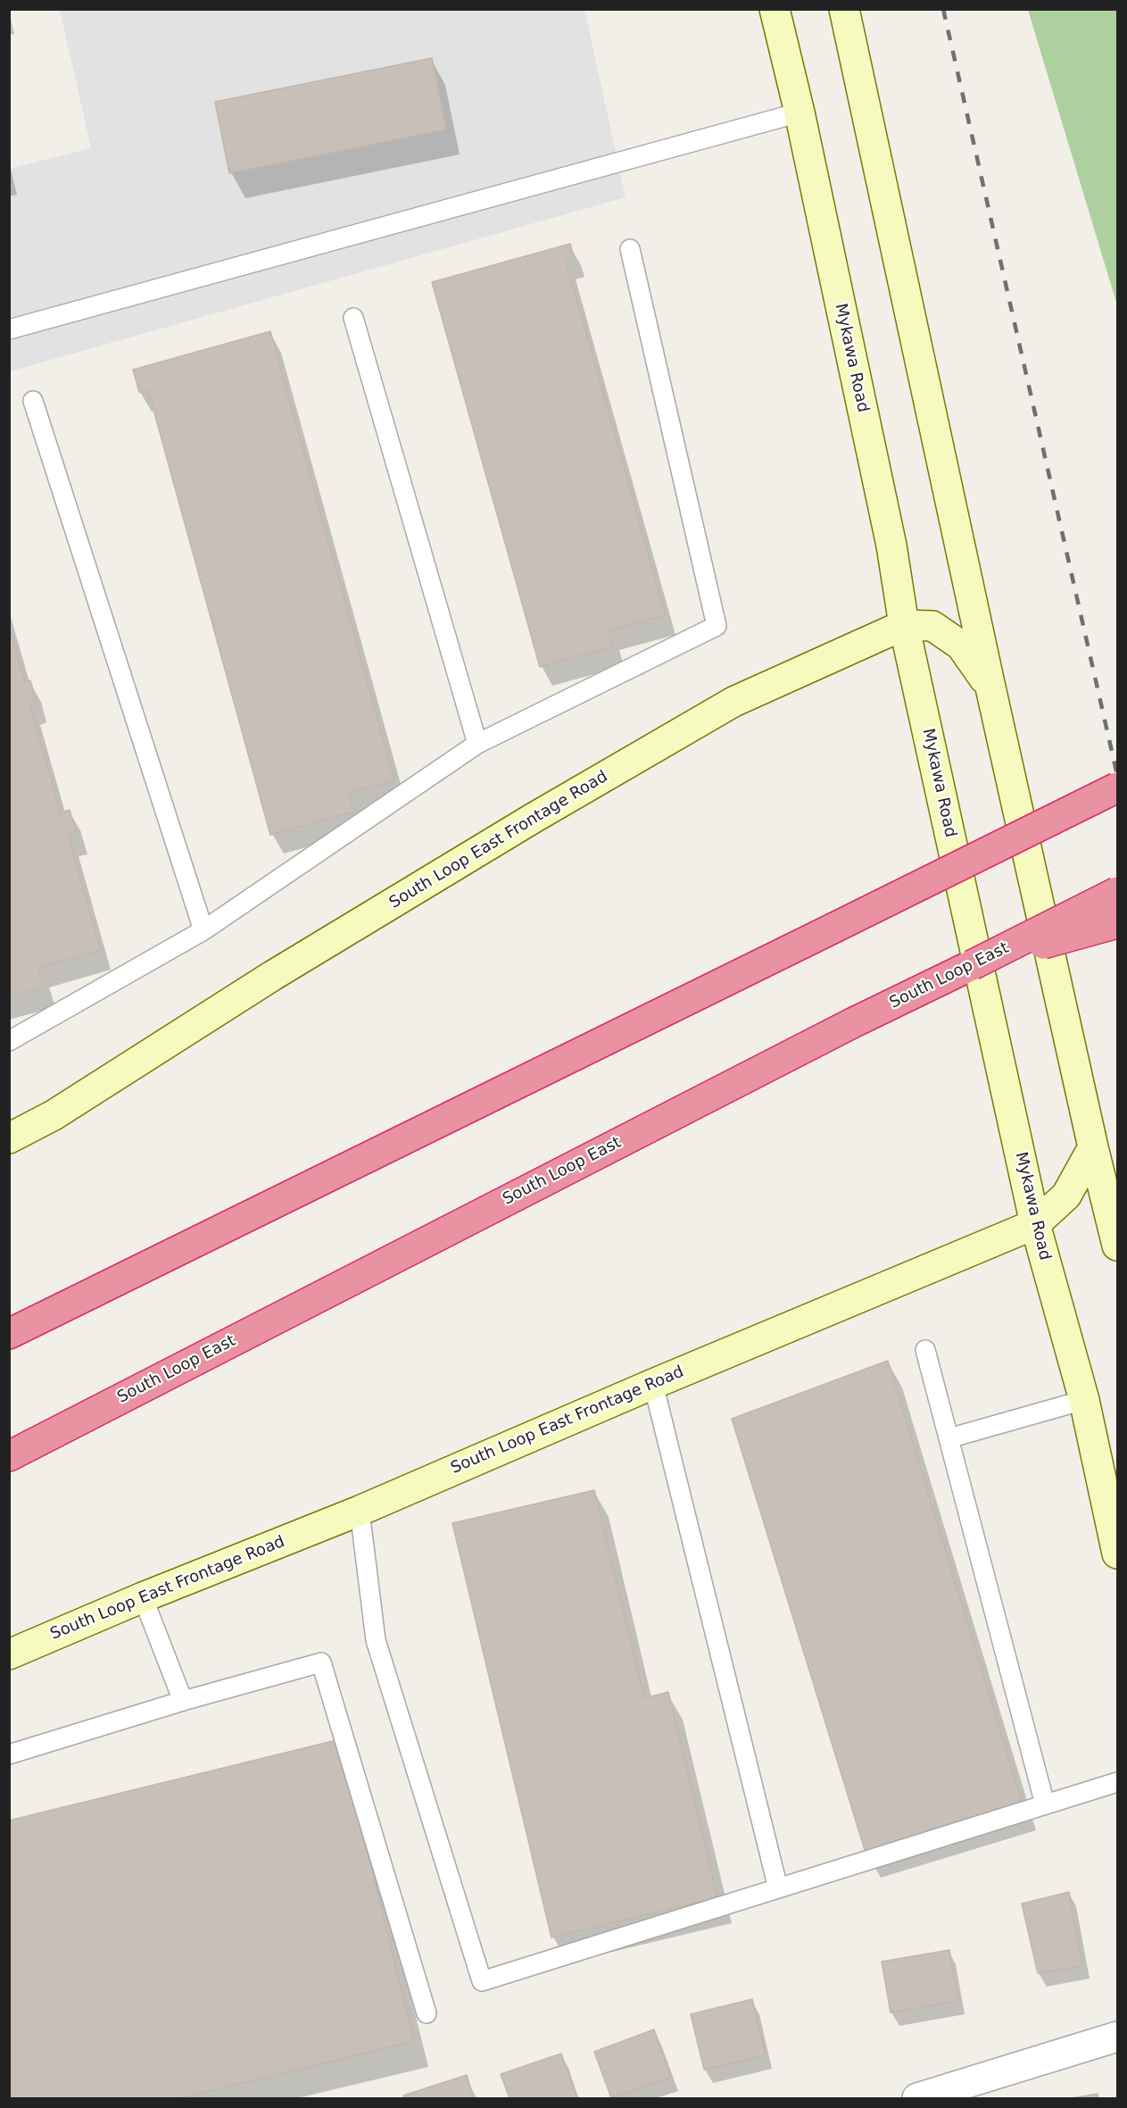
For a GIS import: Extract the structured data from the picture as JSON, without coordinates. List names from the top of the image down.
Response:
{
  "streets": {
    "highway": ["South Loop East"],
    "main road": ["Mykawa Road", "South Loop East Frontage Road"]
  },
  "crossings": [
    ["Mykawa Road", "South Loop East Frontage Road"]
  ]
}
